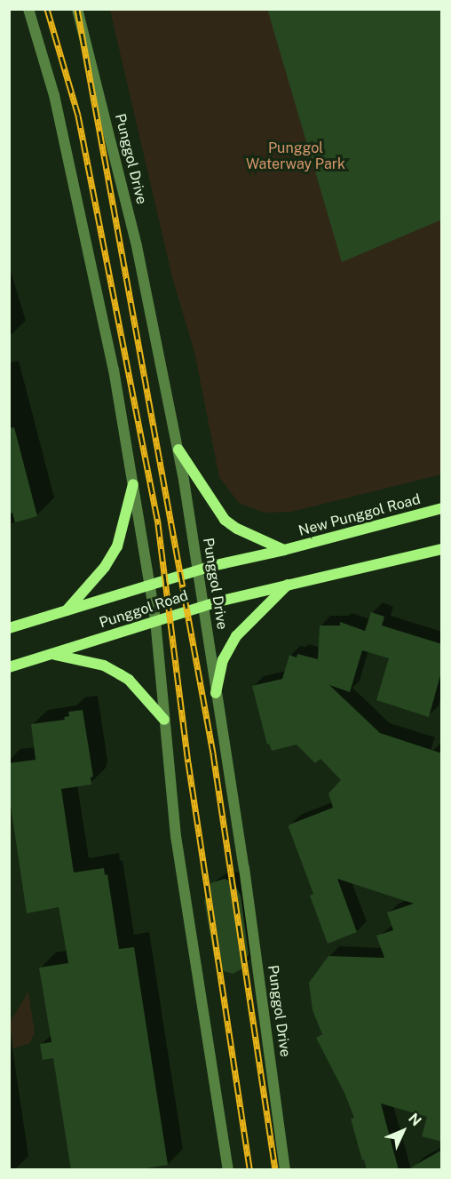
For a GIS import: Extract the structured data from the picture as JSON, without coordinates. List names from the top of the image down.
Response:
{
  "streets": {
    "main road": ["New Punggol Road", "Punggol Road"],
    "street": ["Punggol Drive"]
  },
  "crossings": [
    ["Punggol Drive", "Punggol Road"],
    ["New Punggol Road", "Punggol Road"]
  ],
  "parks": ["Punggol Waterway Park"],
  "north": "top right"
}
